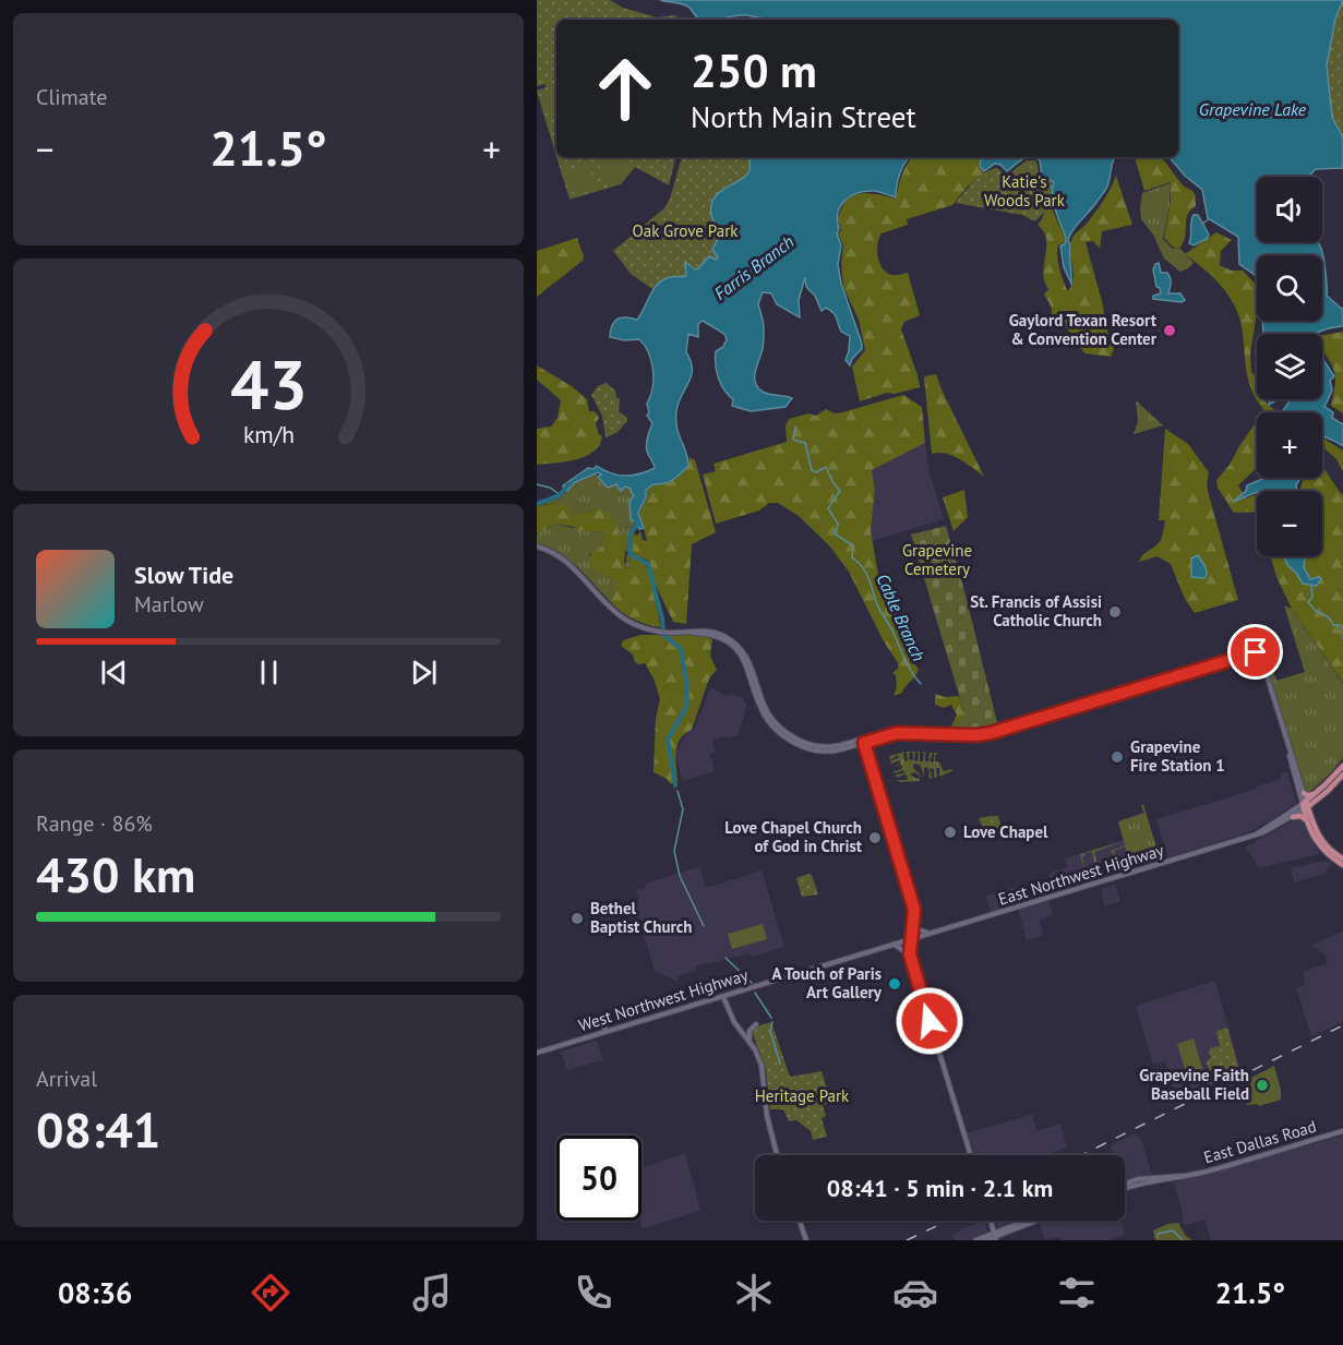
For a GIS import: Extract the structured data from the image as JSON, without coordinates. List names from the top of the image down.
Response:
{
  "streets": {
    "main road": ["East Northwest Highway", "West Northwest Highway", "East Dallas Road"]
  },
  "crossings": [
    ["East Northwest Highway", "West Northwest Highway"]
  ],
  "water": ["Grapevine Lake", "Farris Branch", "Cable Branch"],
  "parks": [
    "Katie's Woods Park",
    "Oak Grove Park",
    "Grapevine Cemetery",
    "Heritage Park"
  ],
  "places": [
    "Gaylord Texan Resort & Convention Center",
    "St. Francis of Assisi Catholic Church",
    "Grapevine Fire Station 1",
    "Love Chapel",
    "Love Chapel Church of God in Christ",
    "Bethel Baptist Church",
    "A Touch of Paris Art Gallery",
    "Grapevine Faith Baseball Field"
  ],
  "page": {
    "tile": [
      "Climate",
      ["Range · 86%", "430 km"],
      ["Arrival", "08:41"]
    ],
    "turn": ["250 m", "North Main Street"],
    "heat": ["−", "21.5°", "+"],
    "map_buttons": ["+", "−"],
    "song": ["Slow Tide", "Marlow"],
    "limit": "50",
    "trip": "08:41 · 5 min · 2.1 km",
    "tabs": ["08:36", "21.5°"],
    "gauge": ["43", "km/h"]
  }
}
